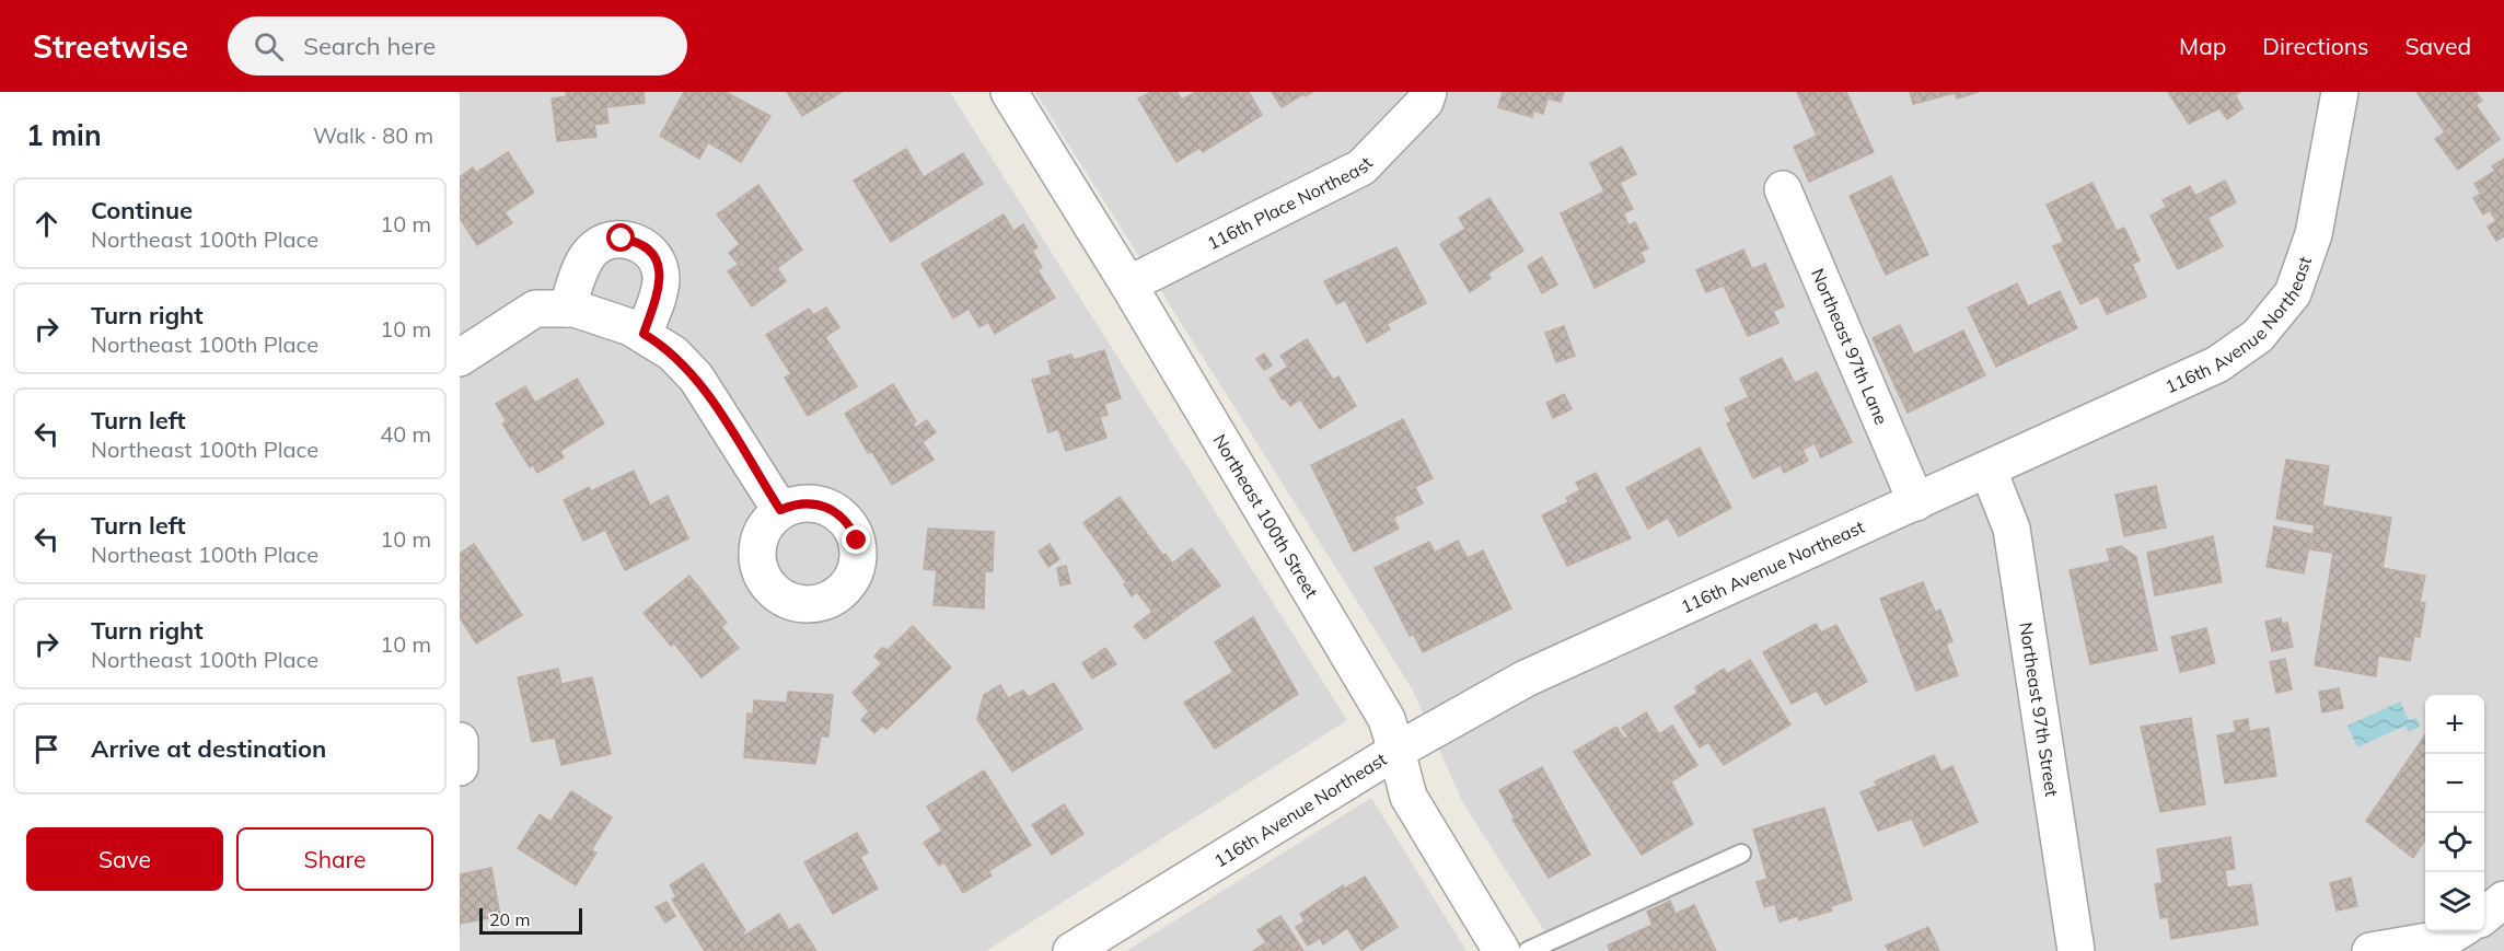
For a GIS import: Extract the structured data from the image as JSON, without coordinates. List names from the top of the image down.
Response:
{
  "streets": {
    "street": [
      "116th Place Northeast",
      "116th Avenue Northeast",
      "Northeast 97th Lane",
      "Northeast 100th Street",
      "Northeast 97th Street"
    ]
  },
  "crossings": [
    ["116th Place Northeast", "Northeast 100th Street"],
    ["116th Avenue Northeast", "Northeast 97th Lane"],
    ["116th Avenue Northeast", "Northeast 100th Street"],
    ["116th Avenue Northeast", "Northeast 97th Street"]
  ],
  "scale_bar": "20 m",
  "page": {
    "header": "Streetwise",
    "search": "Search here",
    "nav": ["Map", "Directions", "Saved"],
    "heading": ["1 min", "Walk · 80 m"],
    "list": [
      ["Continue", "Northeast 100th Place", "10 m"],
      ["Turn right", "Northeast 100th Place", "10 m"],
      ["Turn left", "Northeast 100th Place", "40 m"],
      ["Turn left", "Northeast 100th Place", "10 m"],
      ["Turn right", "Northeast 100th Place", "10 m"],
      "Arrive at destination"
    ],
    "map_buttons": ["+", "−"],
    "buttons": ["Save", "Share"],
    "scale": "20 m"
  }
}
